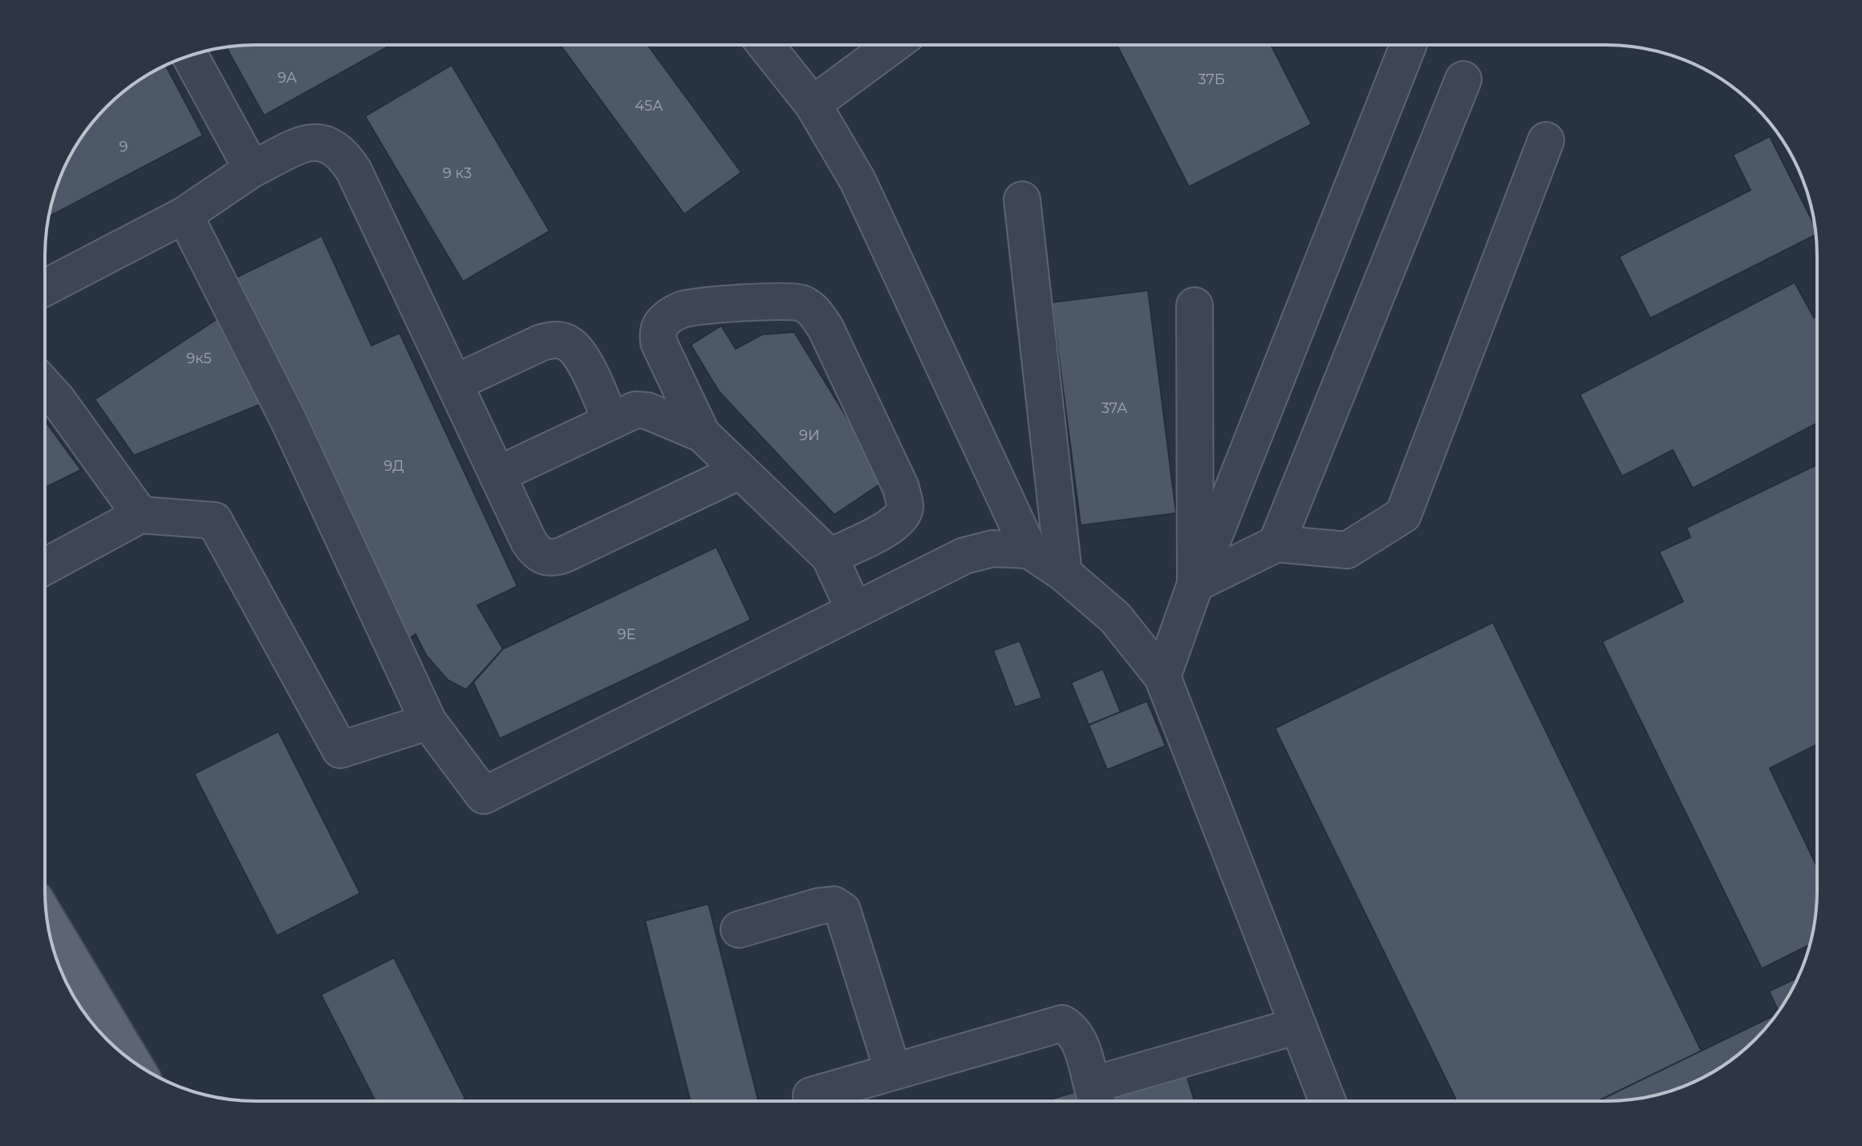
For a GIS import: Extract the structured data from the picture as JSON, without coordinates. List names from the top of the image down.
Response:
{
  "house_numbers": [
    "9А",
    "37Б",
    "45А",
    "9",
    "9 к3",
    "9к5",
    "37А",
    "9И",
    "9Д",
    "9Е"
  ]
}
